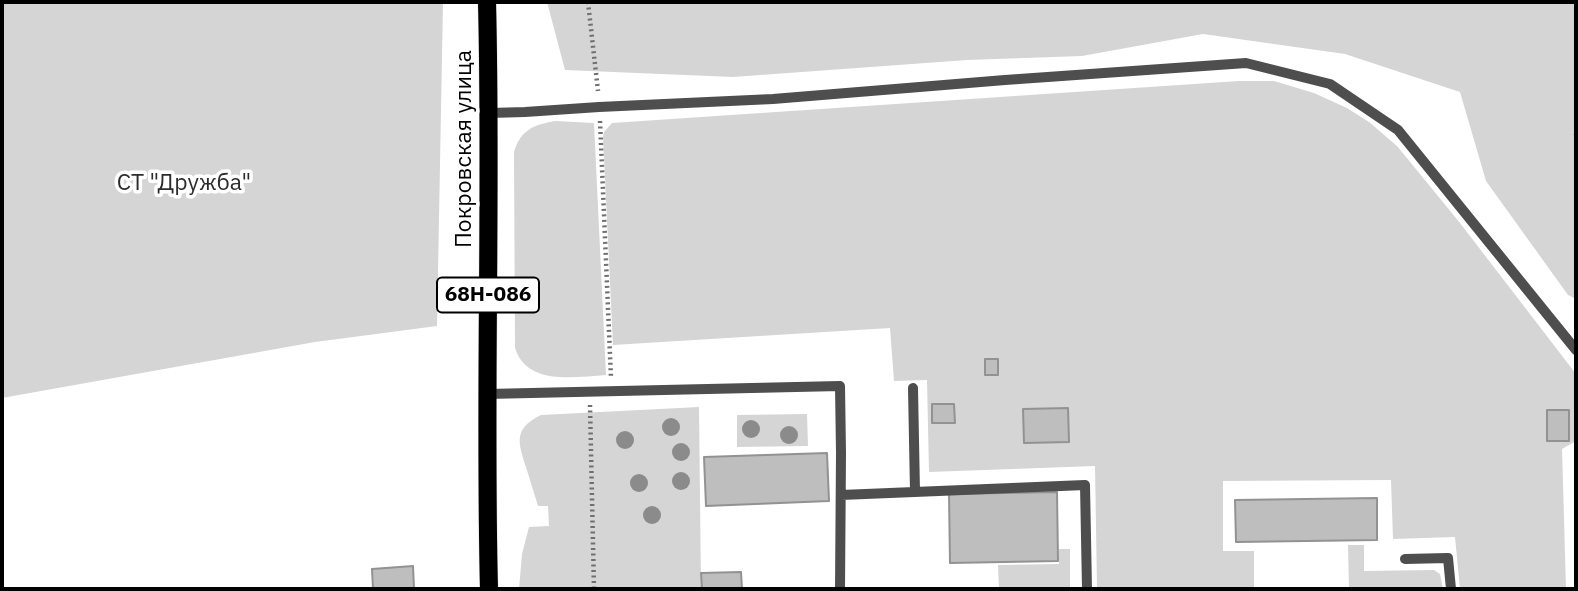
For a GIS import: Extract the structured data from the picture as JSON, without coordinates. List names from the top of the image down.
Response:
{
  "streets": {
    "main road": ["Покровская улица", "68Н-086"]
  },
  "parks": ["СТ \"Дружба\""]
}
